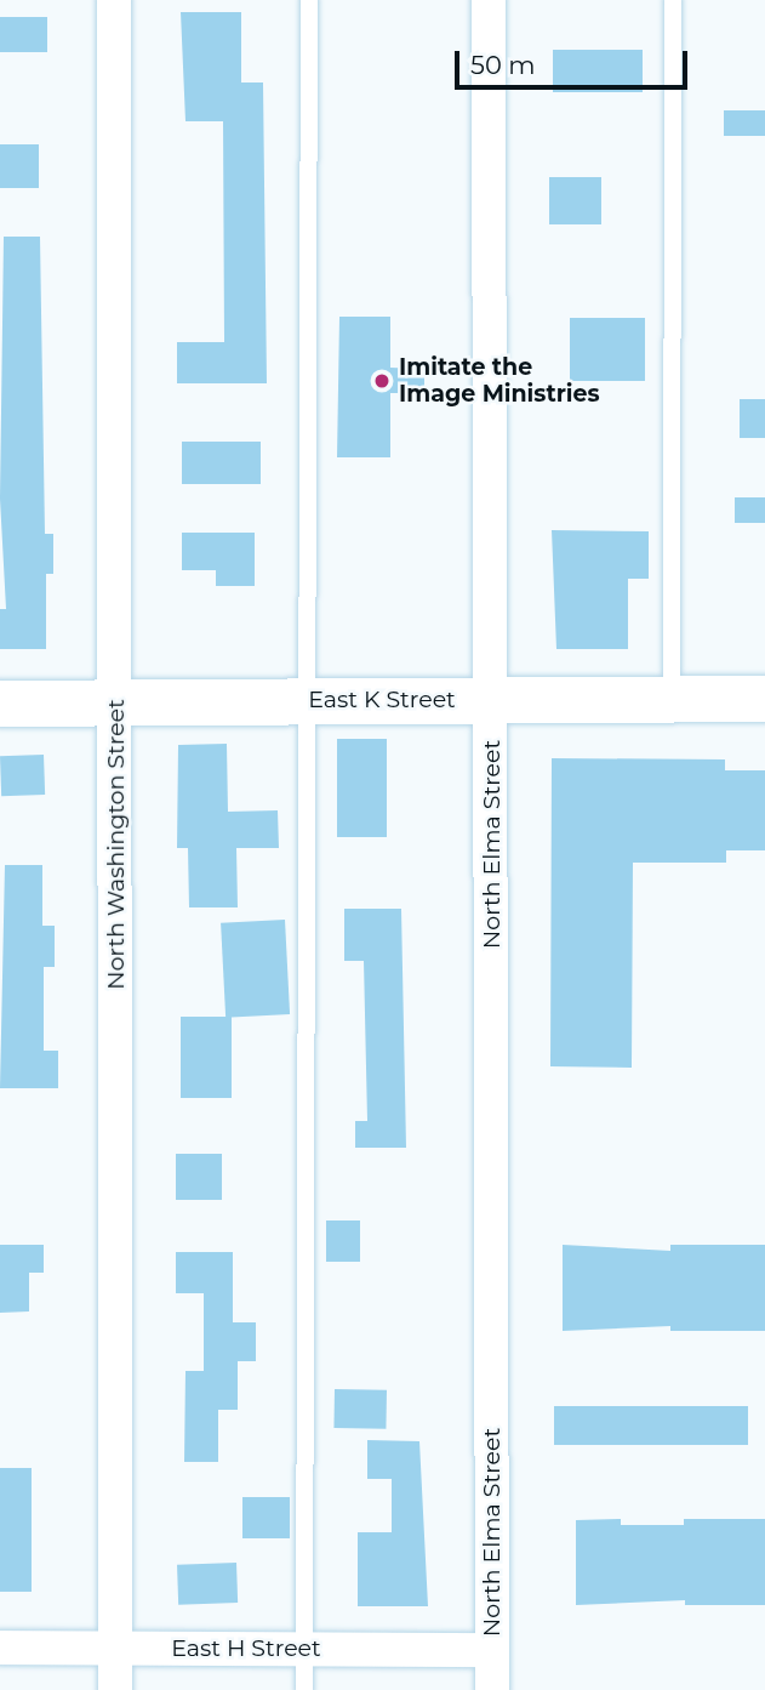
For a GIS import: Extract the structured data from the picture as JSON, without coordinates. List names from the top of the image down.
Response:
{
  "streets": {
    "street": [
      "East K Street",
      "North Washington Street",
      "North Elma Street",
      "East H Street"
    ]
  },
  "crossings": [
    ["East K Street", "North Washington Street"],
    ["East K Street", "North Elma Street"],
    ["North Washington Street", "East H Street"],
    ["North Elma Street", "East H Street"]
  ],
  "places": ["Imitate the Image Ministries"],
  "scale_bar": "50 m"
}
